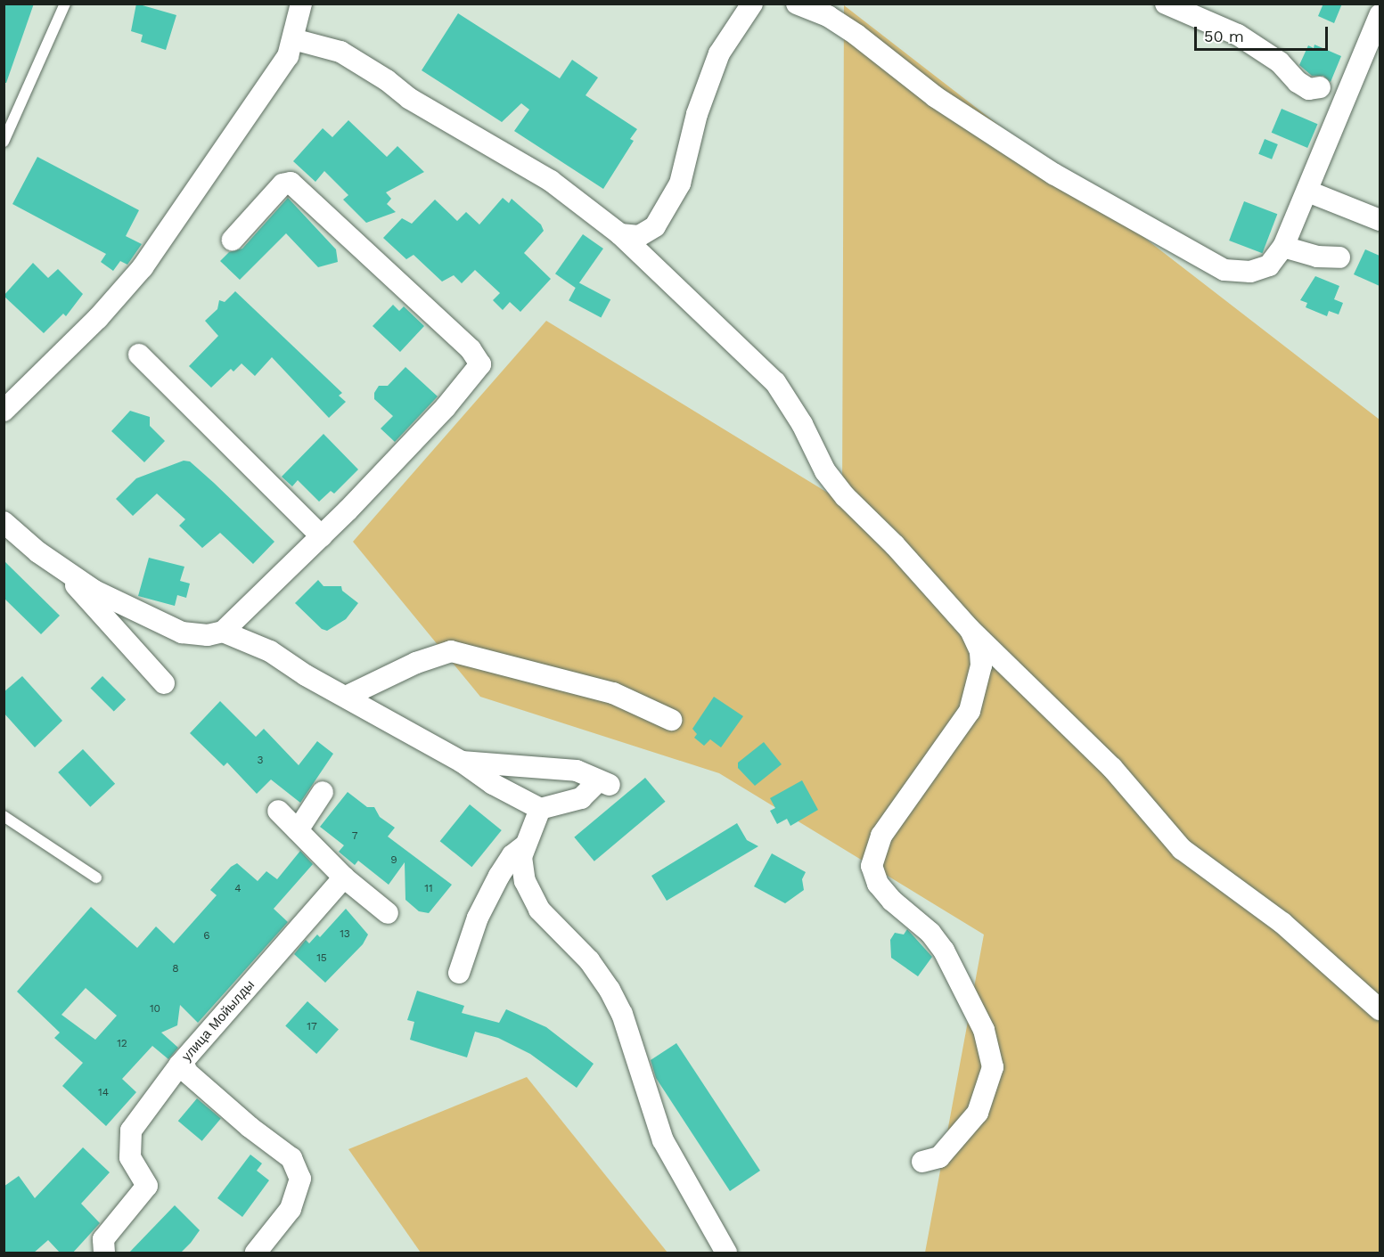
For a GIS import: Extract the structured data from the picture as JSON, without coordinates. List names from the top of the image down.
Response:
{
  "streets": {
    "street": ["улица Мойылды"]
  },
  "house_numbers": [
    "3",
    "7",
    "9",
    "4",
    "11",
    "13",
    "6",
    "15",
    "8",
    "10",
    "17",
    "12",
    "14"
  ],
  "scale_bar": "50 m"
}
